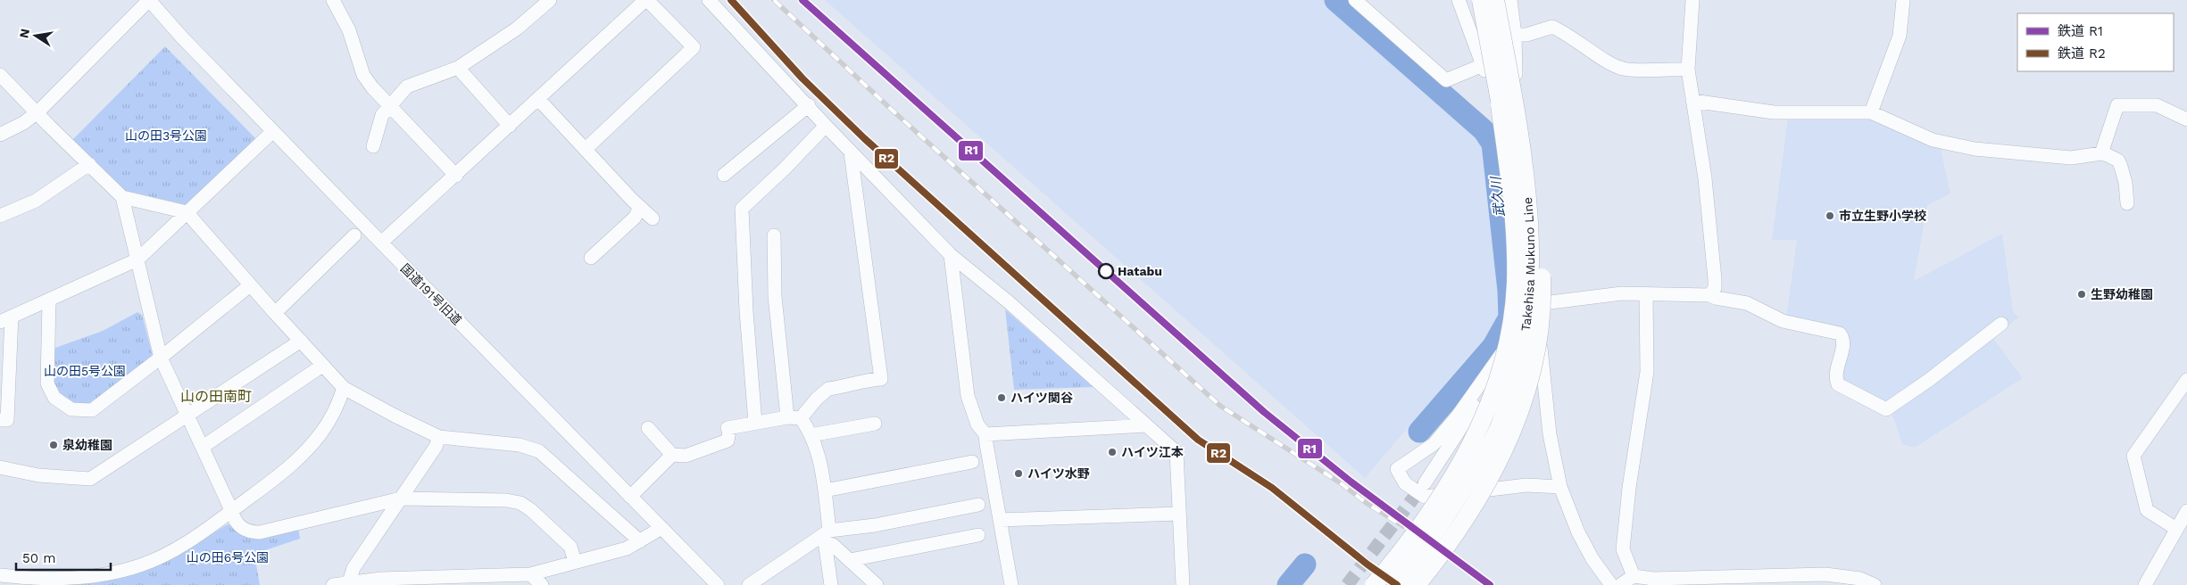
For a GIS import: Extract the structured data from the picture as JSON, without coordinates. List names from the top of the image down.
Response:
{
  "streets": {
    "main road": ["Takehisa Mukuno Line"],
    "street": ["国道191号旧道"]
  },
  "districts": ["山の田南町"],
  "water": ["武久川"],
  "parks": ["山の田3号公園", "山の田5号公園", "山の田6号公園"],
  "places": [
    "市立生野小学校",
    "Hatabu",
    "生野幼稚園",
    "ハイツ関谷",
    "泉幼稚園",
    "ハイツ江本",
    "ハイツ水野"
  ],
  "lines": ["rail line R1", "rail line R2"],
  "legend": ["鉄道 R1", "鉄道 R2"],
  "scale_bar": "50 m",
  "north": "left"
}
